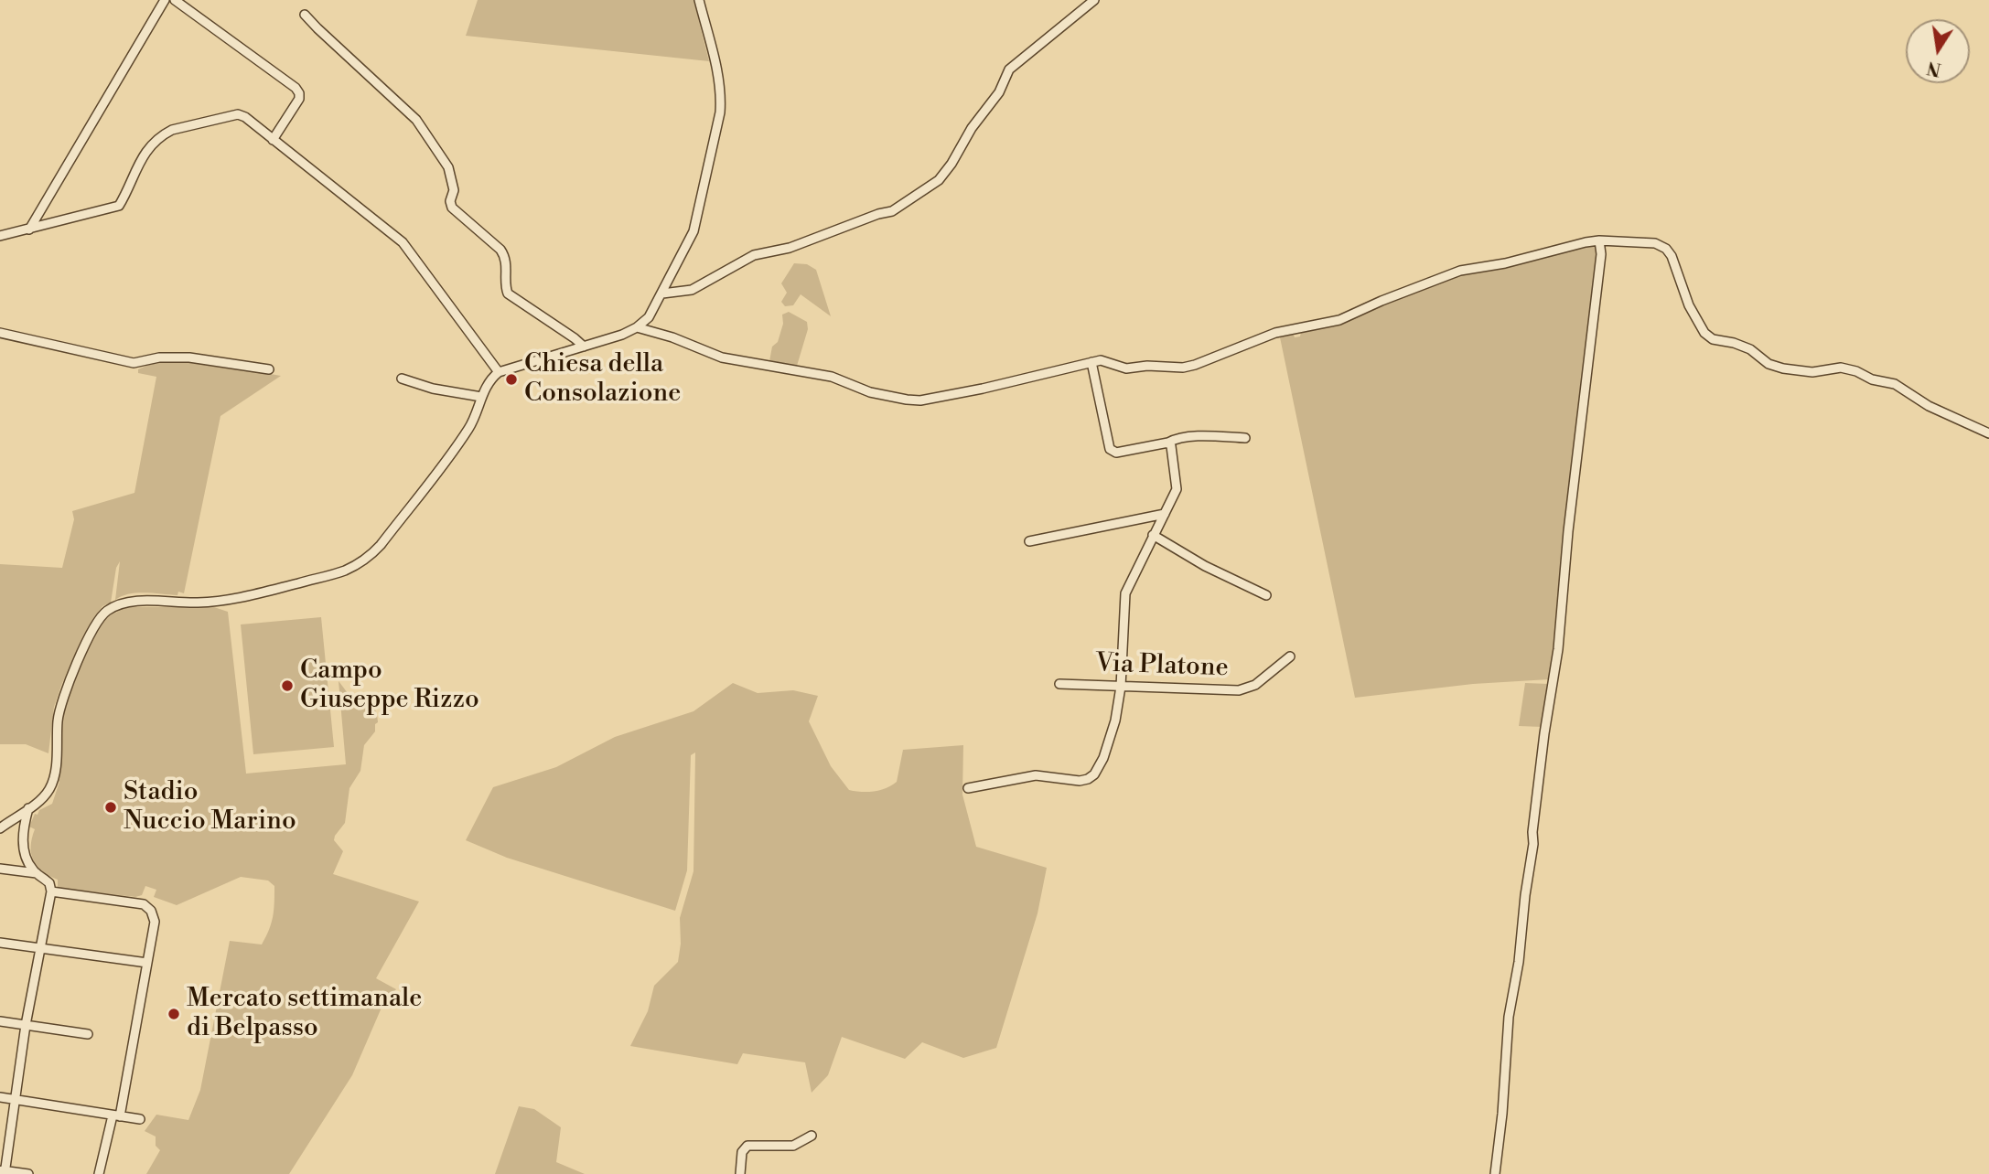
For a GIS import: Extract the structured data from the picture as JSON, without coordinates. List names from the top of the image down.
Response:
{
  "streets": {
    "street": ["Via Platone"]
  },
  "places": [
    "Chiesa della Consolazione",
    "Campo Giuseppe Rizzo",
    "Stadio Nuccio Marino",
    "Mercato settimanale di Belpasso"
  ],
  "north": "bottom"
}
